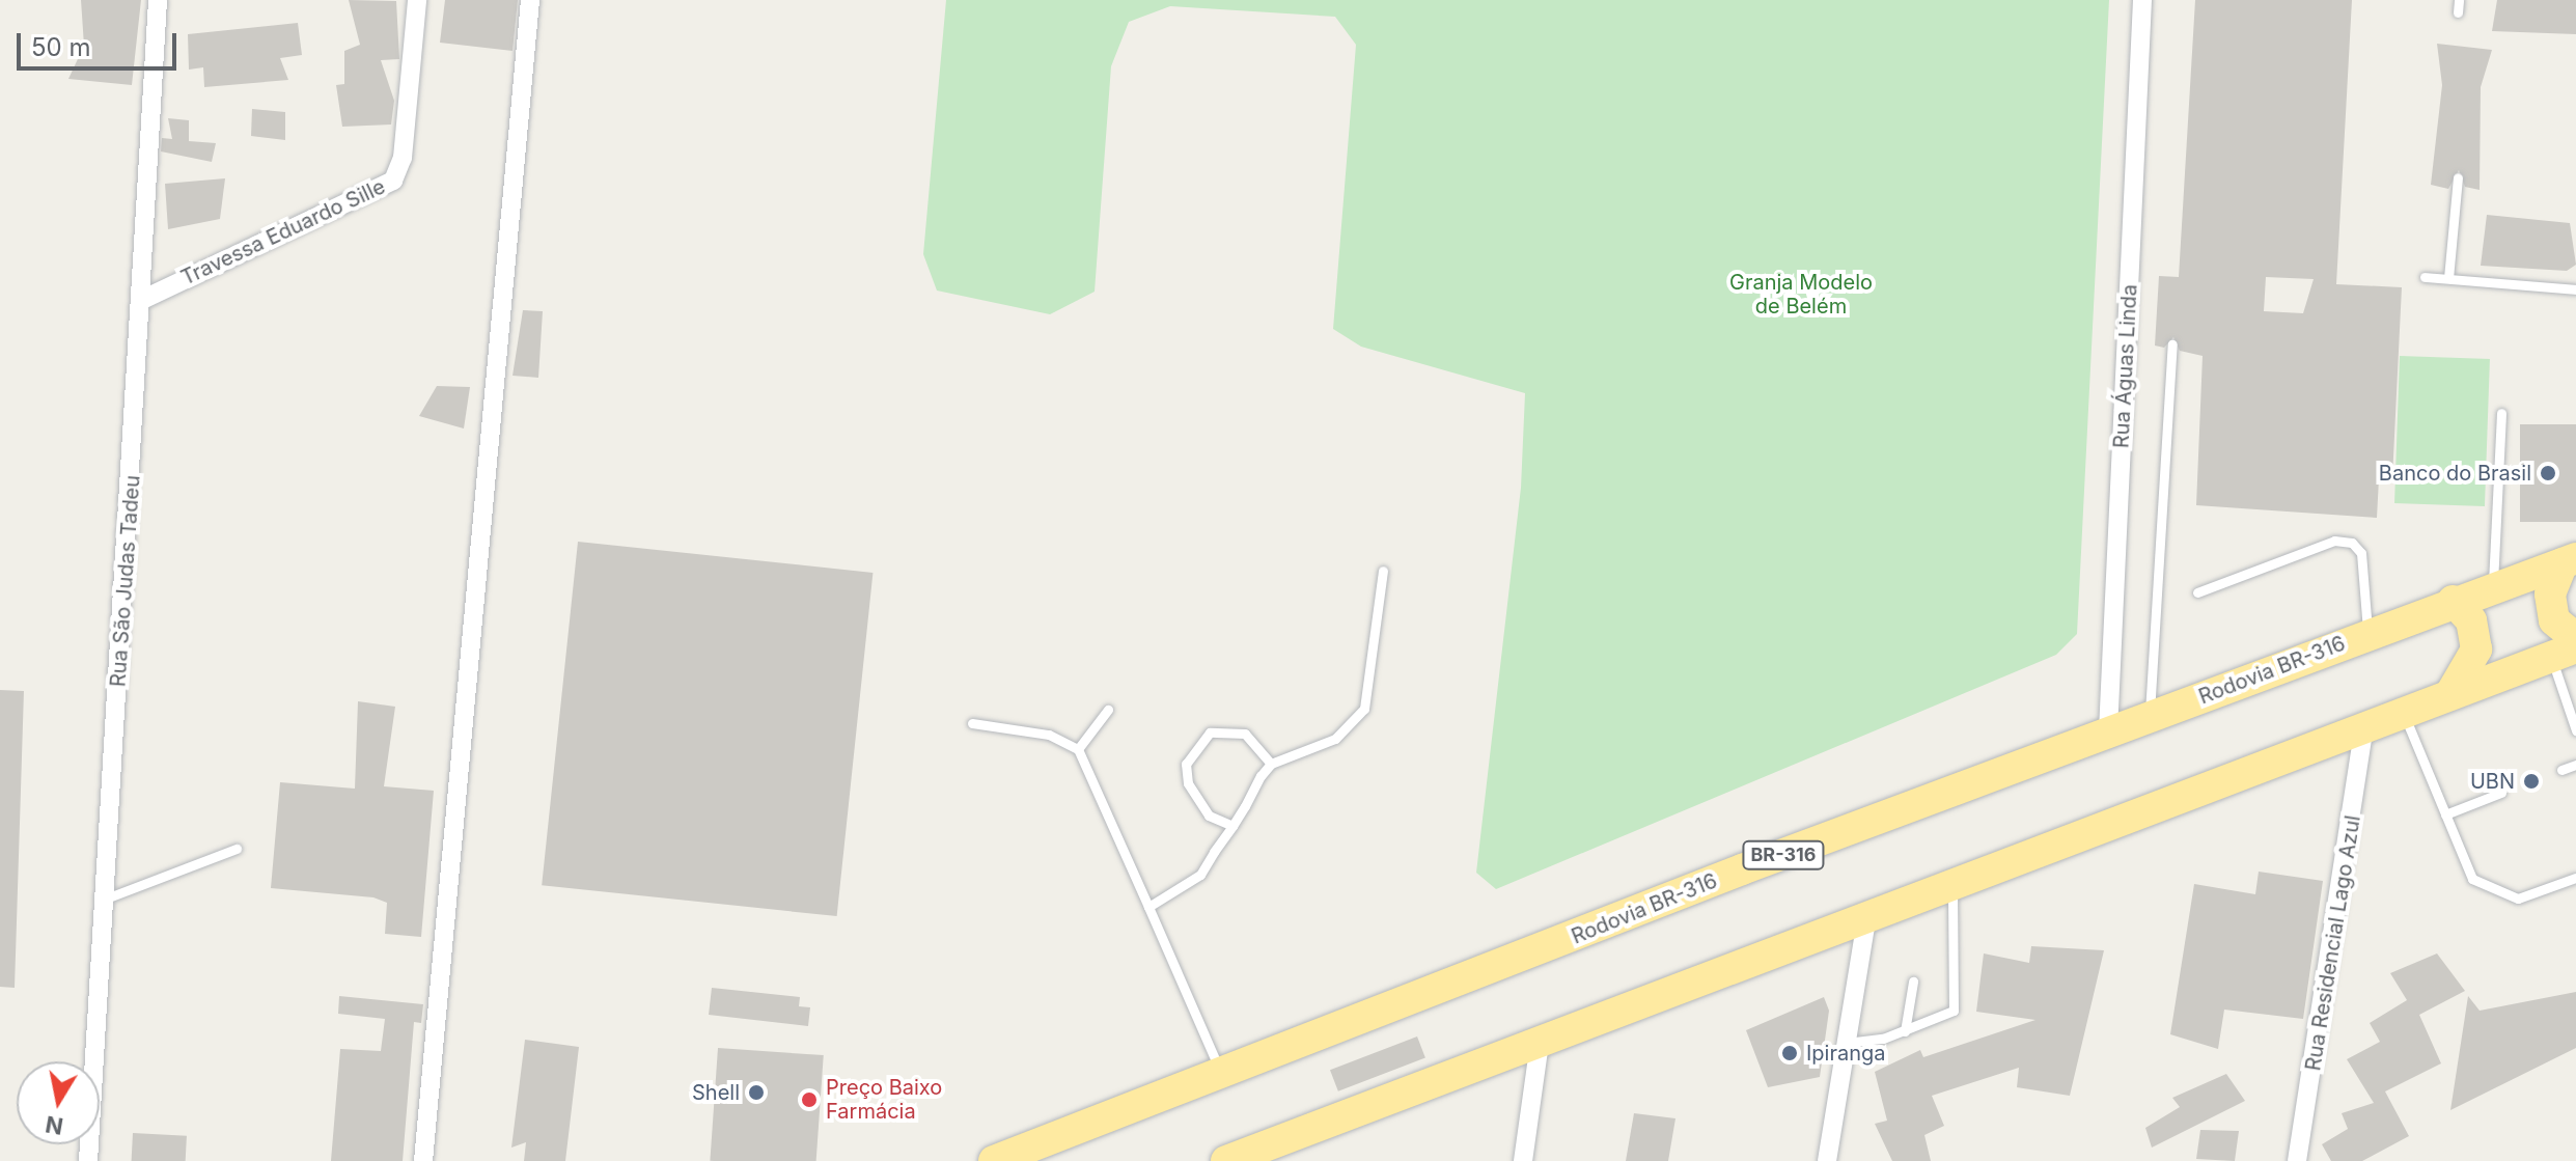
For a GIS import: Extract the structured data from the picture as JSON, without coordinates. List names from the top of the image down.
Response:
{
  "streets": {
    "highway": ["Rodovia BR-316", "BR-316"],
    "street": [
      "Travessa Eduardo Sille",
      "Rua Águas Linda",
      "Rua São Judas Tadeu",
      "Rua Residencial Lago Azul"
    ]
  },
  "crossings": [
    ["Travessa Eduardo Sille", "Rua São Judas Tadeu"],
    ["Rua Águas Linda", "Rodovia BR-316"]
  ],
  "parks": ["Granja Modelo de Belém"],
  "places": [
    "Banco do Brasil",
    "UBN",
    "Ipiranga",
    "Shell",
    "Preço Baixo Farmácia"
  ],
  "scale_bar": "50 m",
  "north": "bottom"
}
